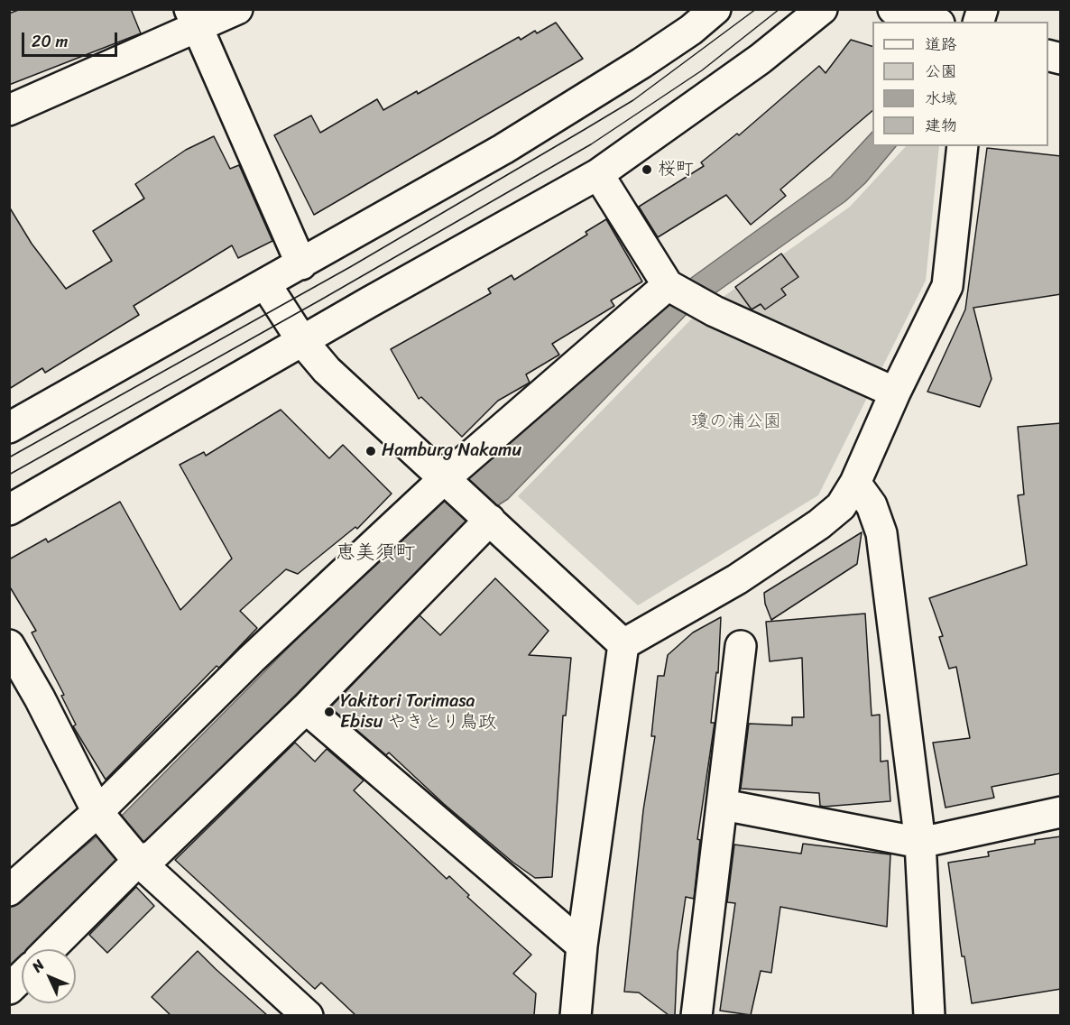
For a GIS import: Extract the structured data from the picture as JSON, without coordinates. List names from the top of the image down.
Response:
{
  "districts": ["恵美須町"],
  "parks": ["瓊の浦公園"],
  "places": ["桜町", "Hamburg Nakamu", "Yakitori Torimasa Ebisu やきとり鳥政"],
  "legend": [
    "道路",
    "公園",
    "水域",
    "建物"
  ],
  "scale_bar": "20 m",
  "north": "top left"
}
